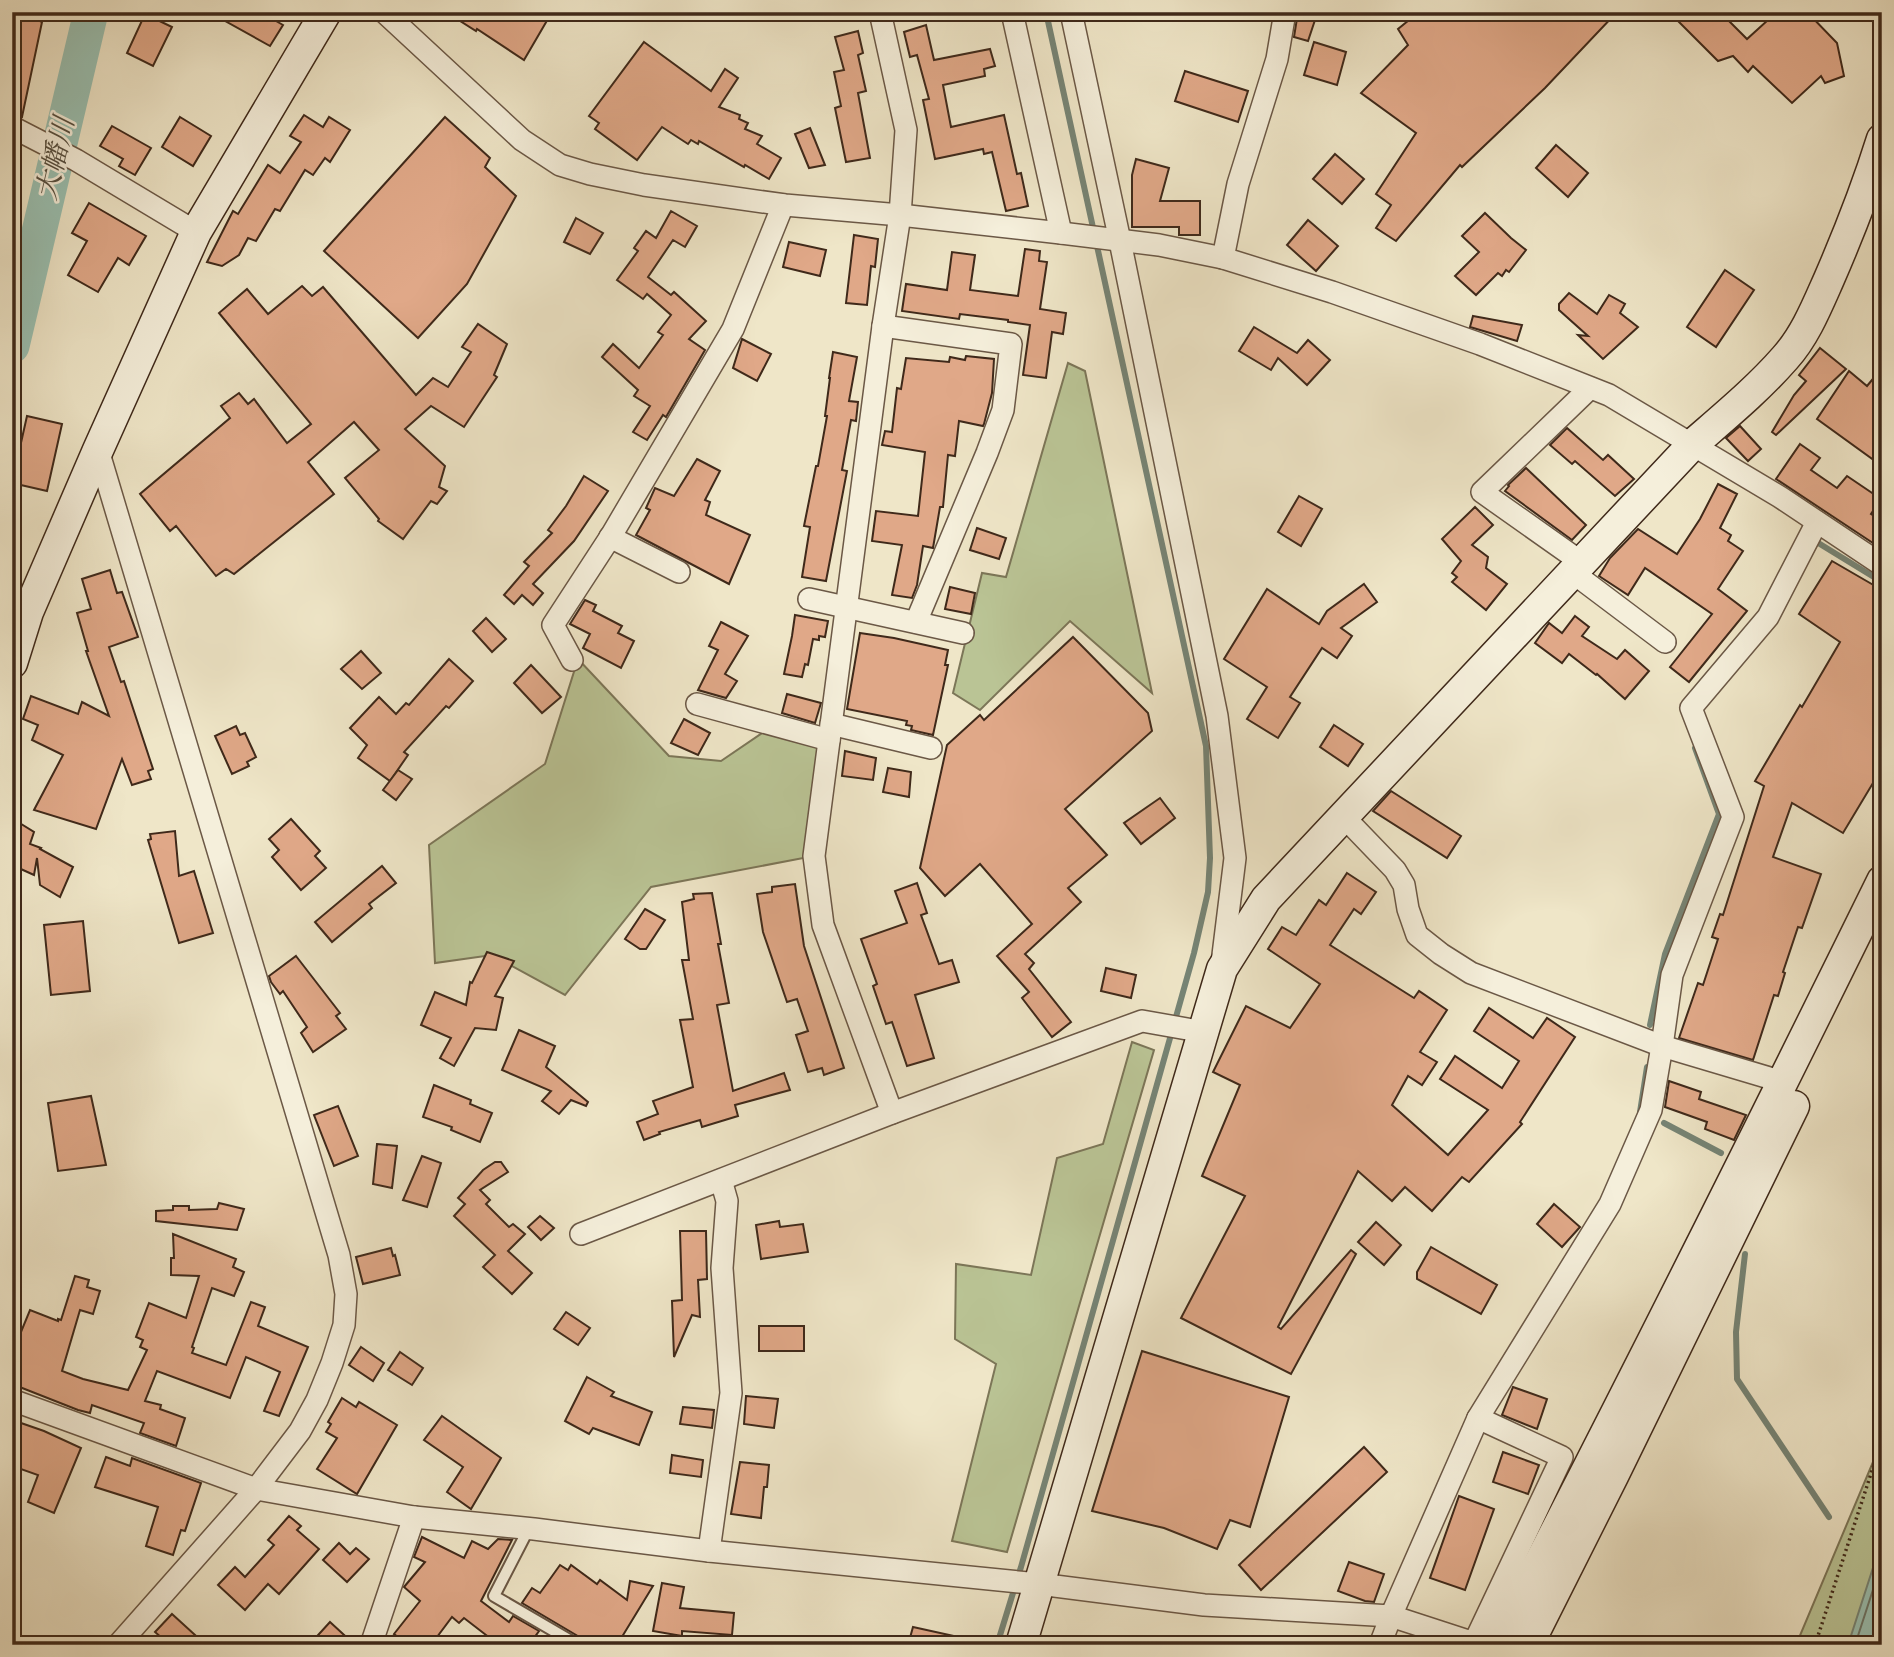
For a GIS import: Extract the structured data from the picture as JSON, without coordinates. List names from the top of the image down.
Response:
{
  "water": ["大幡川"]
}
